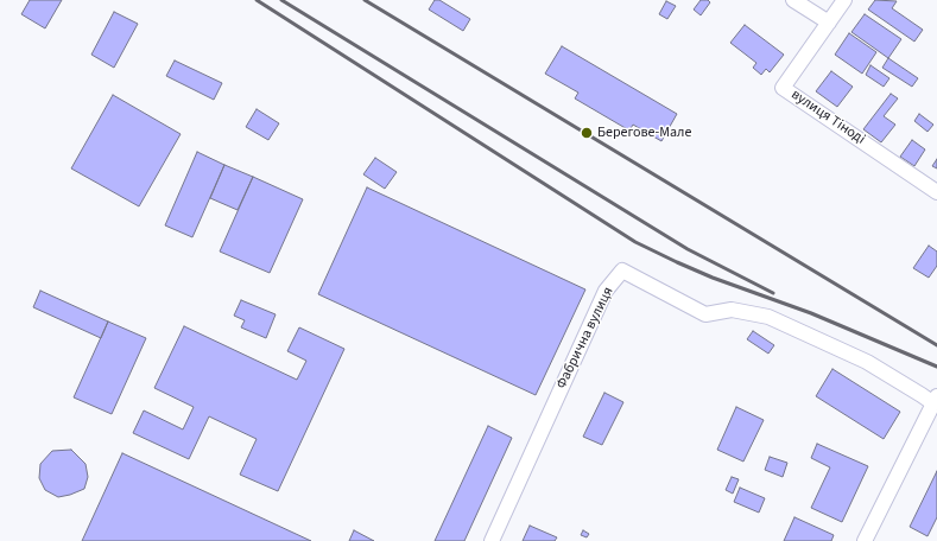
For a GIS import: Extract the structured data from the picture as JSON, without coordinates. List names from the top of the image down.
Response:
{
  "streets": {
    "street": ["вулиця Тіноді", "Фабрична вулиця"]
  },
  "places": ["Берегове-Мале"]
}
